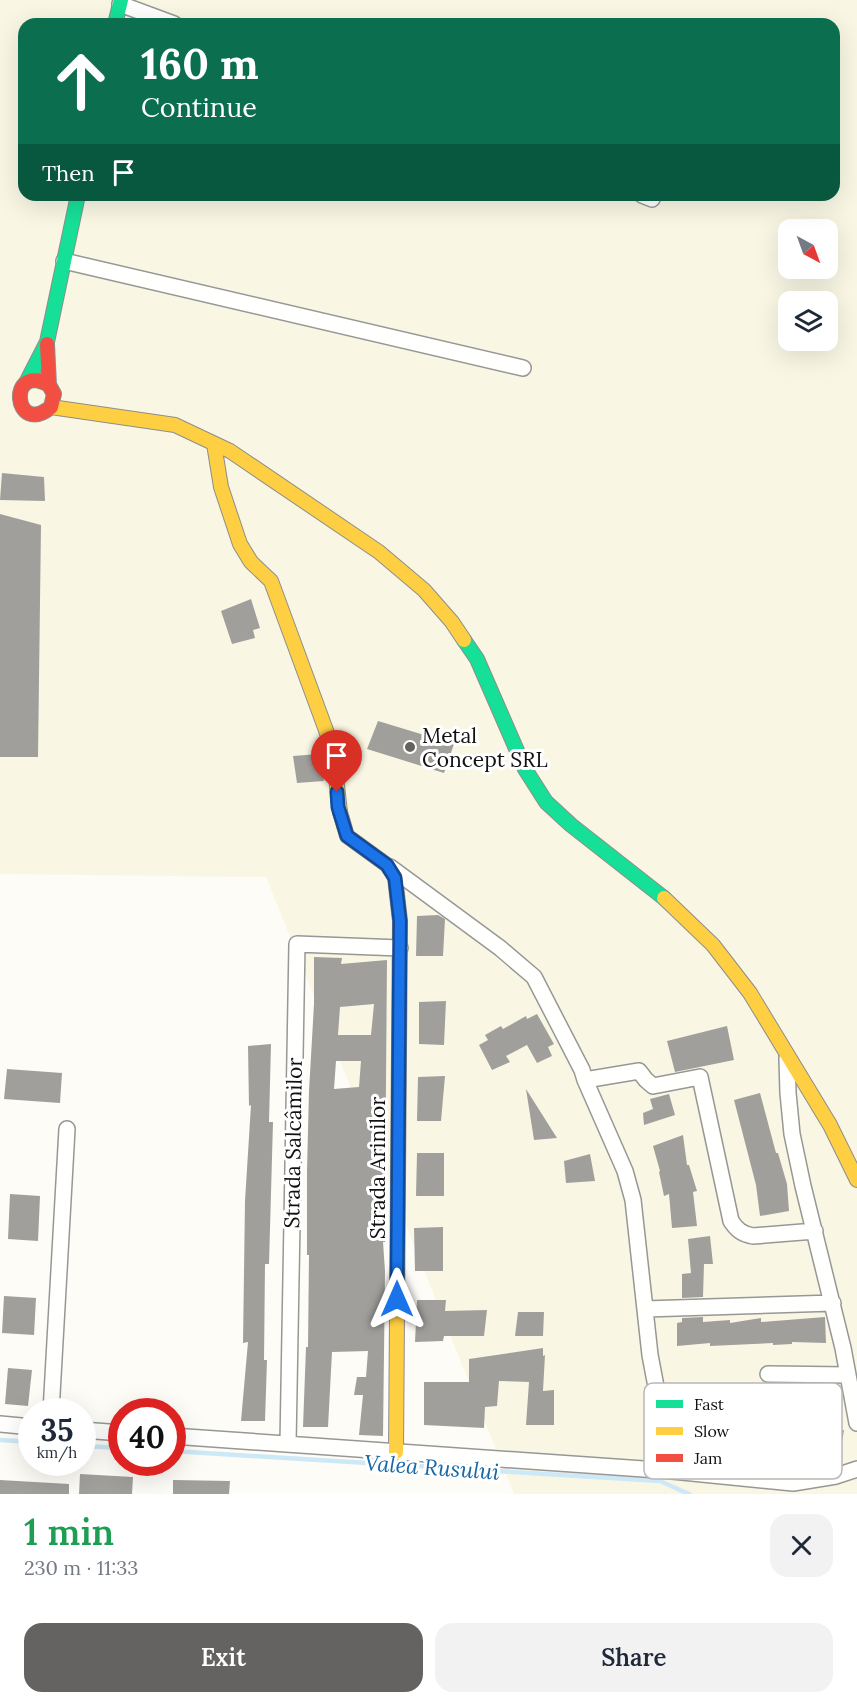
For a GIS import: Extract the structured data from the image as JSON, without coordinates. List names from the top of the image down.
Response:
{
  "streets": {
    "main road": ["Strada Arinilor"],
    "street": ["Strada Salcâmilor"]
  },
  "crossings": [
    ["Strada Salcâmilor", "Strada Arinilor"]
  ],
  "water": ["Valea Rusului"],
  "places": ["Metal Concept SRL"],
  "legend": ["Fast", "Slow", "Jam"],
  "north": "bottom right",
  "page": {
    "turn": ["160 m", "Continue"],
    "then": "Then",
    "speed": "35 km/h",
    "limit": "40",
    "heading": ["1 min", "230 m · 11:33"],
    "buttons": ["Exit", "Share"]
  }
}
